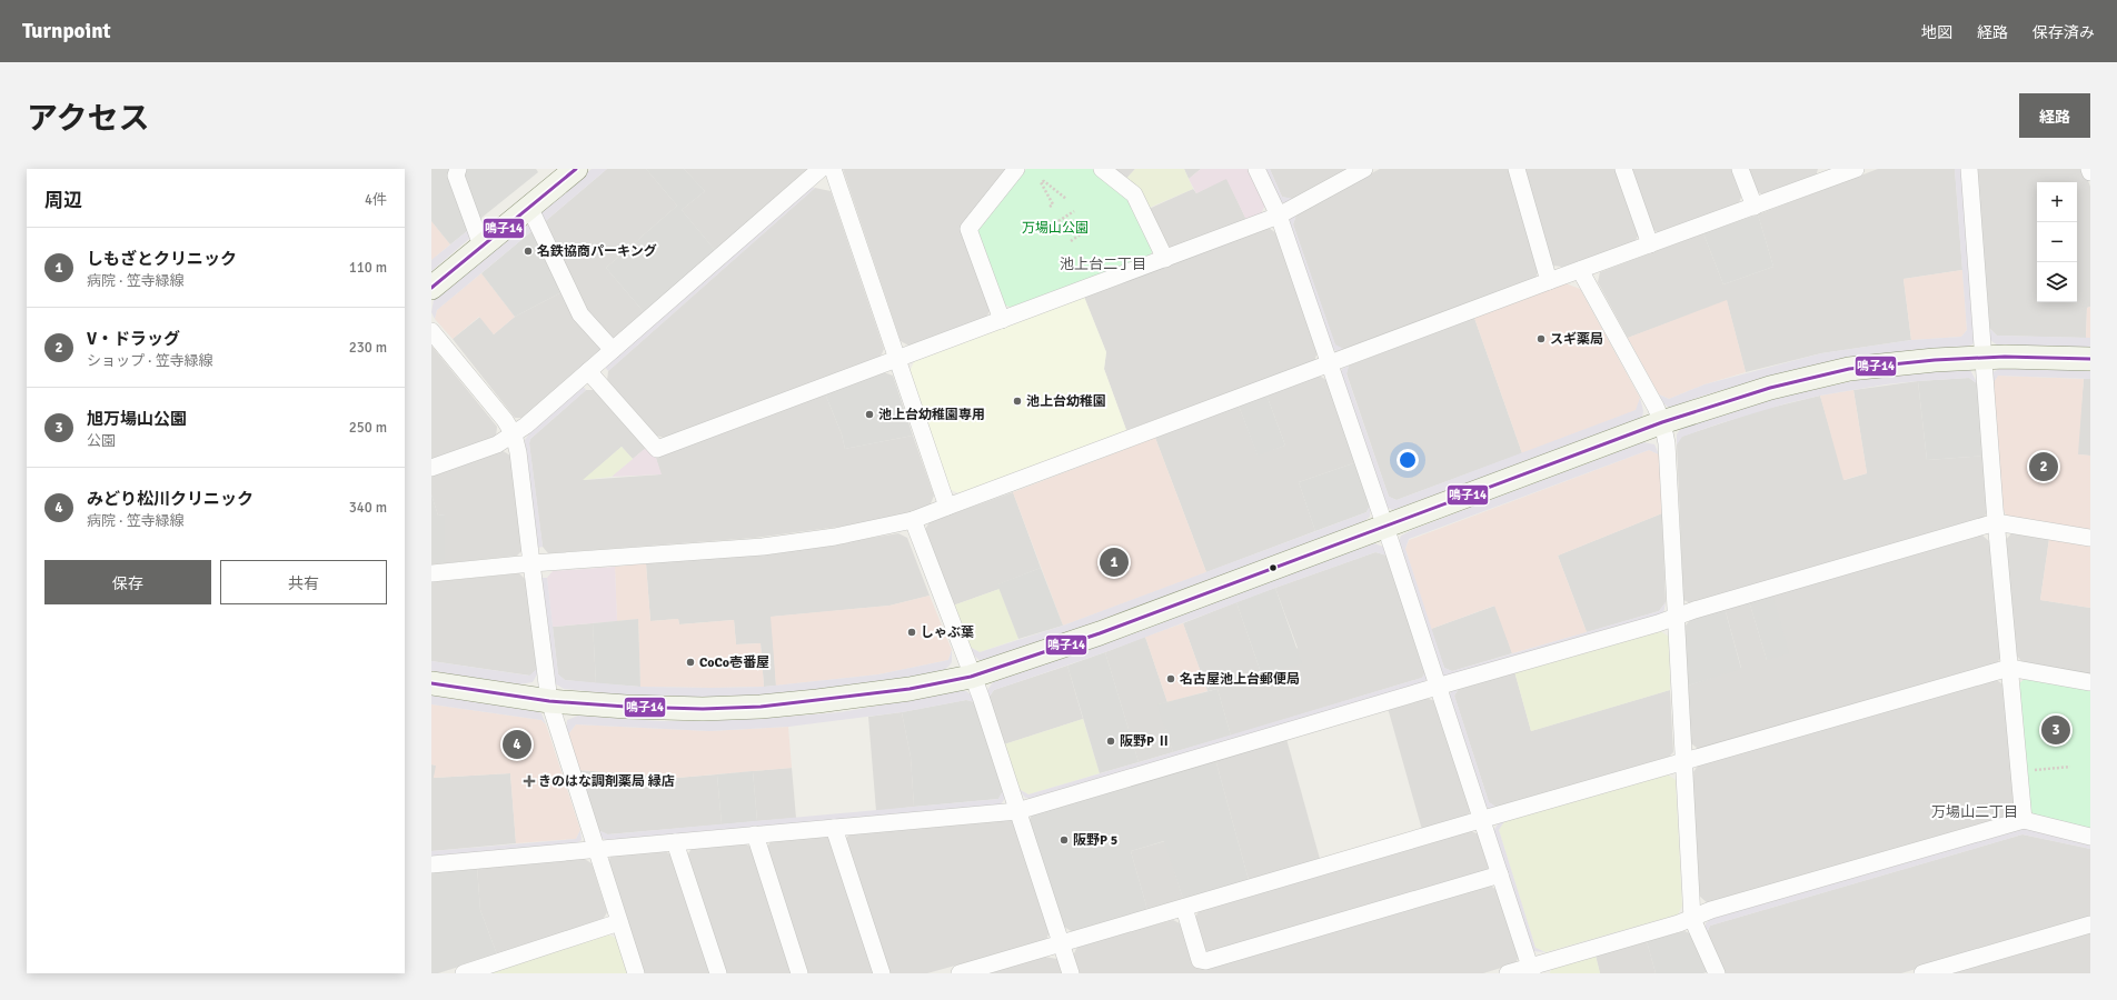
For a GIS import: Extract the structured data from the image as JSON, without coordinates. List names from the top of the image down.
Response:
{
  "districts": ["池上台二丁目", "万場山二丁目"],
  "parks": ["万場山公園"],
  "places": {
    "other": [
      "名鉄協商パーキング",
      "スギ薬局",
      "池上台幼稚園",
      "池上台幼稚園専用",
      "しゃぶ葉",
      "CoCo壱番屋",
      "名古屋池上台郵便局",
      "阪野P Ⅱ",
      "阪野P 5"
    ],
    "health": ["きのはな調剤薬局 緑店"]
  },
  "lines": ["transit line 鳴子14"],
  "page": {
    "header": "Turnpoint",
    "nav": ["地図", "経路", "保存済み"],
    "title": "アクセス",
    "buttons": [
      "経路",
      ["保存", "共有"]
    ],
    "heading": ["周辺", "4件"],
    "map_buttons": ["+", "−"],
    "list": [
      {
        "mark": "1",
        "name": "しもざとクリニック",
        "note": "病院 · 笠寺緑線",
        "value": "110 m"
      },
      {
        "mark": "2",
        "name": "V・ドラッグ",
        "note": "ショップ · 笠寺緑線",
        "value": "230 m"
      },
      {
        "mark": "3",
        "name": "旭万場山公園",
        "note": "公園",
        "value": "250 m"
      },
      {
        "mark": "4",
        "name": "みどり松川クリニック",
        "note": "病院 · 笠寺緑線",
        "value": "340 m"
      }
    ],
    "pins": [
      "2",
      "1",
      "3",
      "4"
    ]
  }
}
